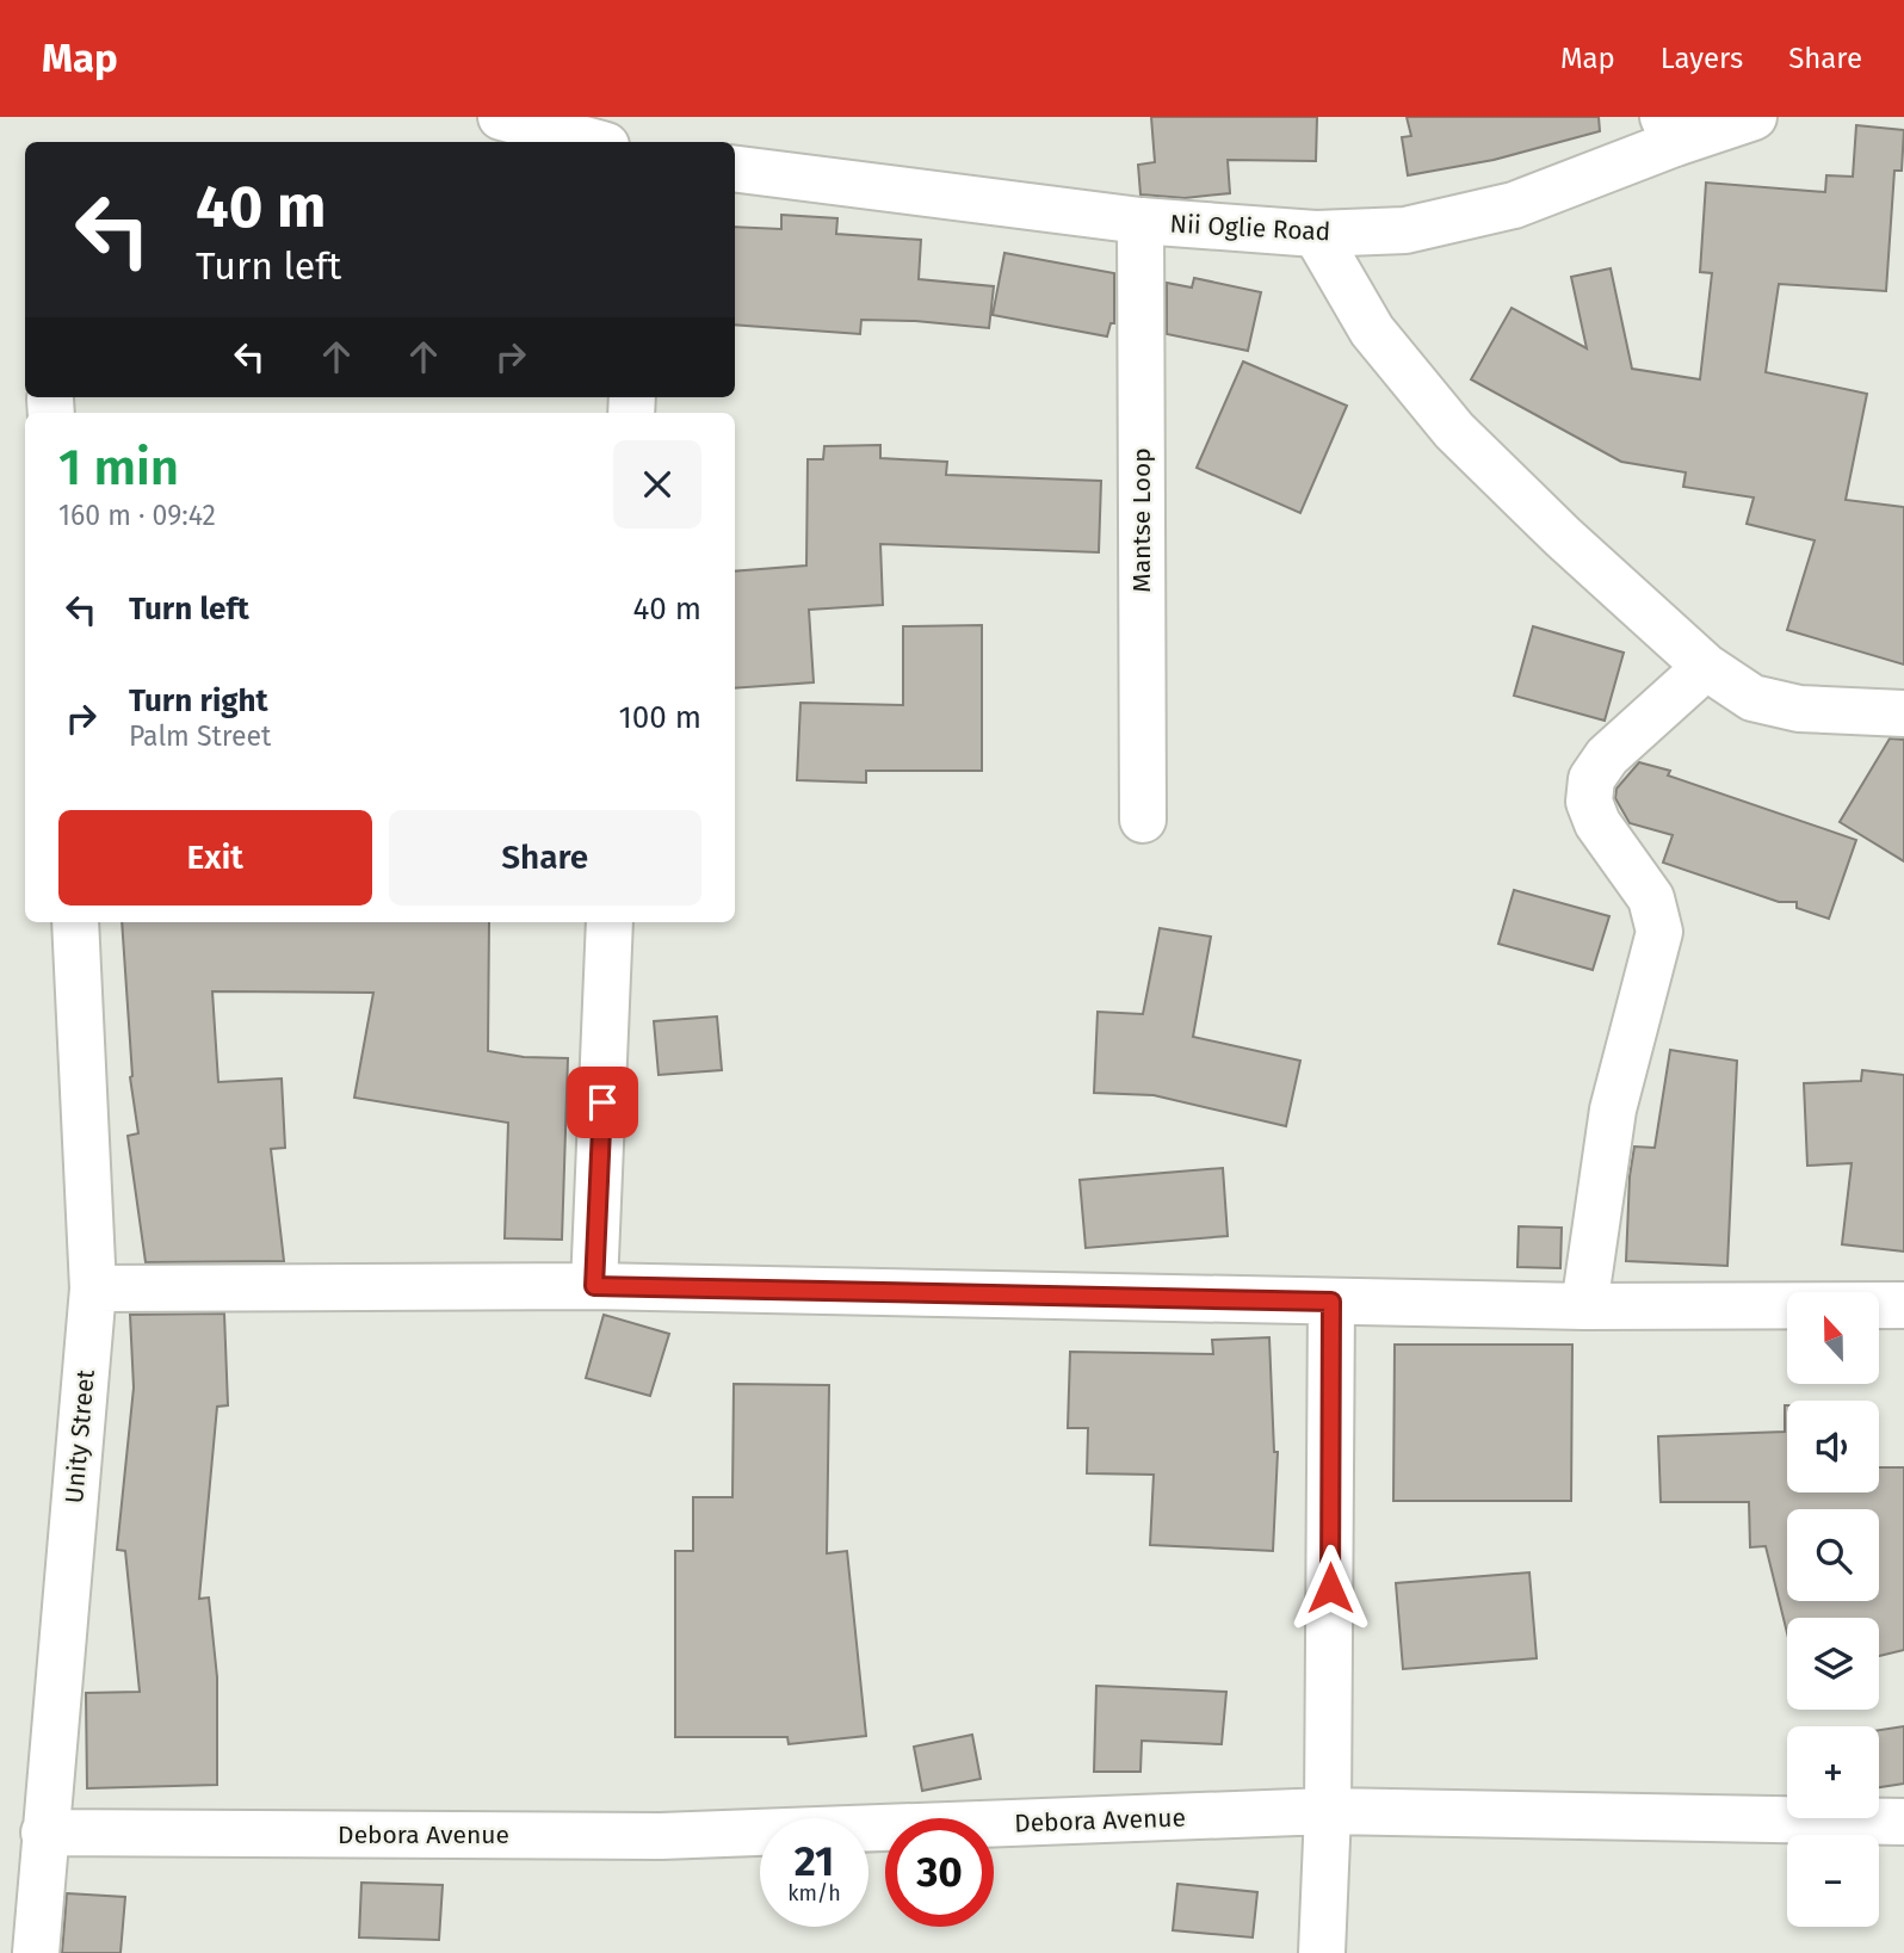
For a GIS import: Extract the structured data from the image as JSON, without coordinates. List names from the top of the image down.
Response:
{
  "streets": {
    "street": [
      "Nii Oglie Road",
      "Mantse Loop",
      "Unity Street",
      "Debora Avenue"
    ]
  },
  "crossings": [
    ["Nii Oglie Road", "Mantse Loop"],
    ["Unity Street", "Debora Avenue"]
  ],
  "north": "top",
  "page": {
    "header": "Map",
    "nav": ["Map", "Layers", "Share"],
    "turn": ["40 m", "Turn left"],
    "heading": ["1 min", "160 m · 09:42"],
    "list": [
      {
        "name": "Turn left",
        "value": "40 m"
      },
      {
        "name": "Turn right",
        "note": "Palm Street",
        "value": "100 m"
      }
    ],
    "buttons": ["Exit", "Share"],
    "map_buttons": ["+", "−"],
    "speed": "21 km/h",
    "limit": "30"
  }
}
